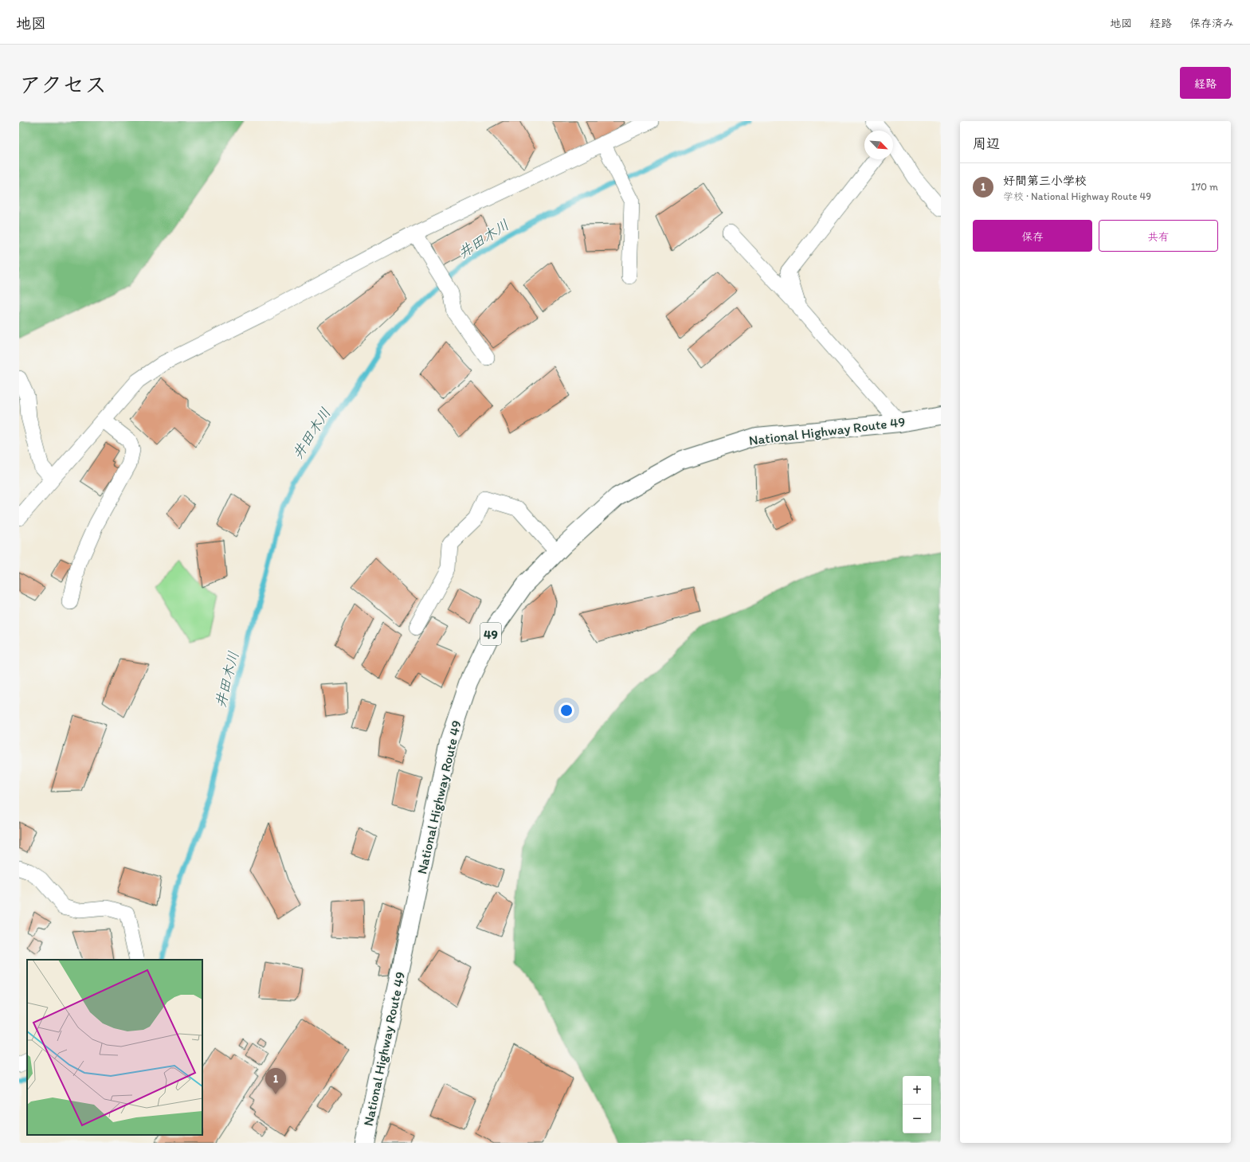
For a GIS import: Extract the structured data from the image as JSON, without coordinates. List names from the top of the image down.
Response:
{
  "streets": {
    "highway": ["National Highway Route 49", "49"]
  },
  "water": ["井田木川"],
  "north": "bottom right",
  "page": {
    "header": "地図",
    "nav": ["地図", "経路", "保存済み"],
    "title": "アクセス",
    "buttons": [
      "経路",
      ["保存", "共有"]
    ],
    "heading": "周辺",
    "list": [
      {
        "mark": "1",
        "name": "好間第三小学校",
        "note": "学校 · National Highway Route 49",
        "value": "170 m"
      }
    ],
    "pins": "1",
    "map_buttons": ["+", "−"]
  }
}
